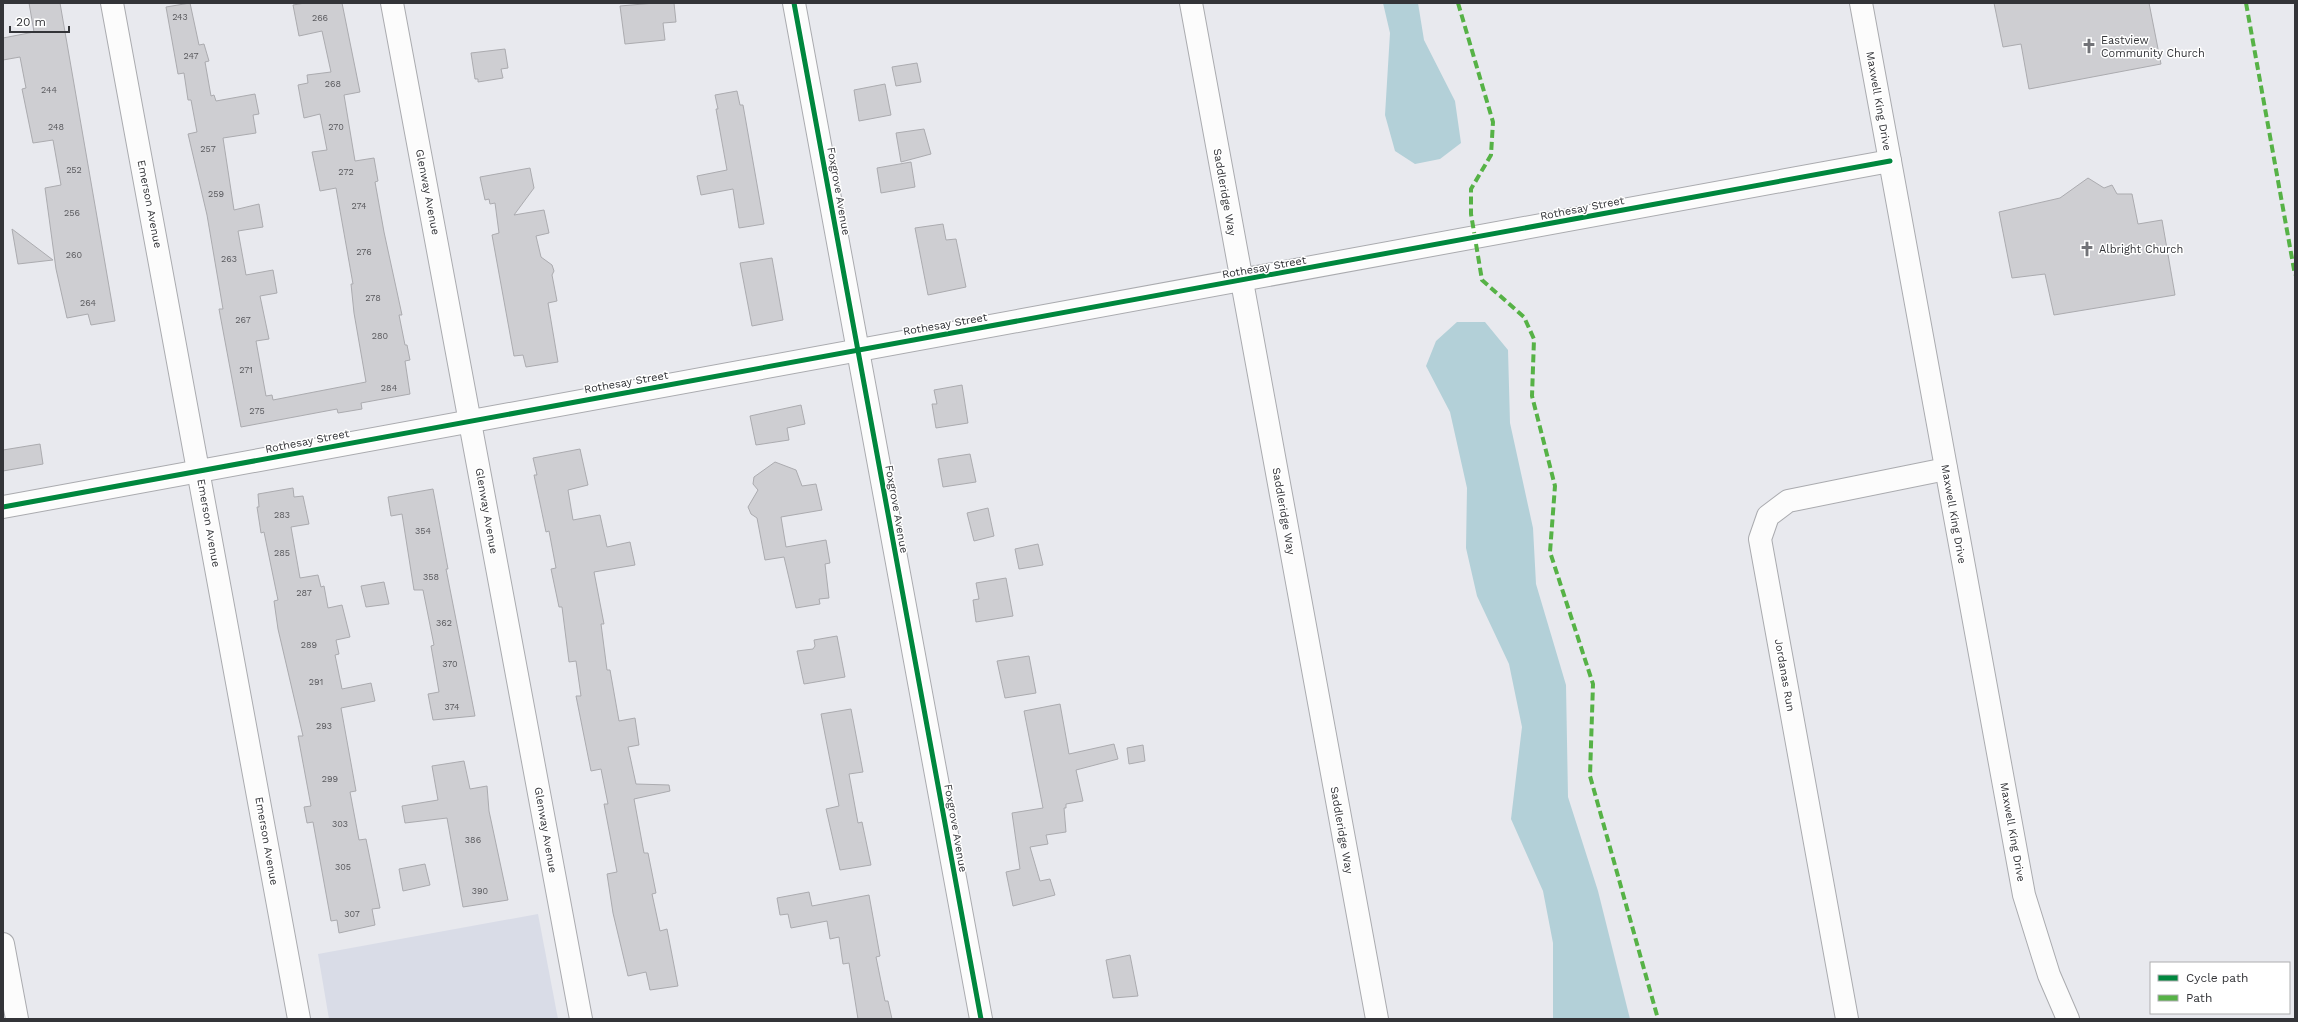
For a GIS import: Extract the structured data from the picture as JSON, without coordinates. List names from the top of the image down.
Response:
{
  "streets": {
    "street": [
      "Maxwell King Drive",
      "Foxgrove Avenue",
      "Glenway Avenue",
      "Saddleridge Way",
      "Emerson Avenue",
      "Rothesay Street",
      "Jordanas Run"
    ]
  },
  "crossings": [
    ["Maxwell King Drive", "Rothesay Street"],
    ["Maxwell King Drive", "Jordanas Run"],
    ["Foxgrove Avenue", "Rothesay Street"],
    ["Glenway Avenue", "Rothesay Street"],
    ["Saddleridge Way", "Rothesay Street"],
    ["Emerson Avenue", "Rothesay Street"]
  ],
  "places": {
    "church": ["Eastview Community Church", "Albright Church"]
  },
  "house_numbers": [
    "243",
    "266",
    "247",
    "268",
    "244",
    "248",
    "270",
    "257",
    "252",
    "272",
    "259",
    "274",
    "256",
    "276",
    "260",
    "263",
    "278",
    "264",
    "267",
    "280",
    "271",
    "284",
    "275",
    "283",
    "354",
    "285",
    "358",
    "287",
    "362",
    "289",
    "370",
    "291",
    "374",
    "293",
    "299",
    "303",
    "386",
    "305",
    "390",
    "307"
  ],
  "legend": ["Cycle path", "Path"],
  "scale_bar": "20 m"
}
